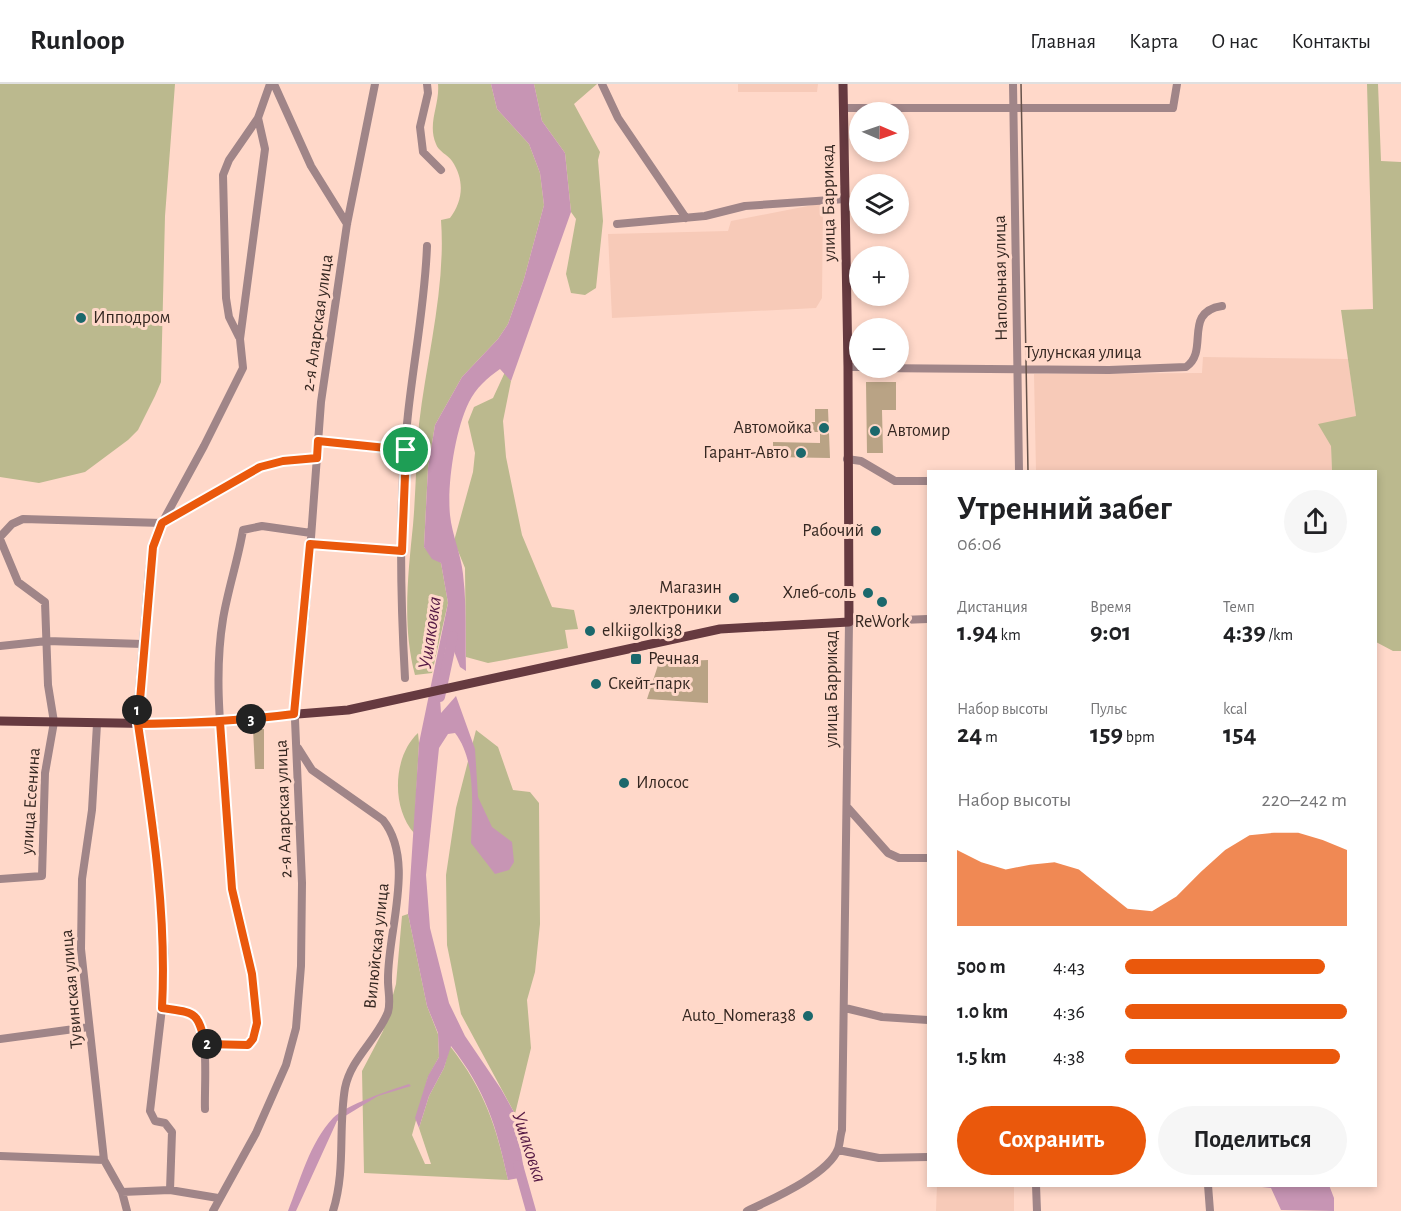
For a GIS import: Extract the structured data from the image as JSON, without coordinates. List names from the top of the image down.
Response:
{
  "streets": {
    "main road": ["улица Баррикад"],
    "street": [
      "Напольная улица",
      "2-я Аларская улица",
      "Тулунская улица",
      "улица Есенина",
      "Вилюйская улица",
      "Тувинская улица"
    ]
  },
  "crossings": [
    ["Напольная улица", "Тулунская улица"]
  ],
  "water": ["Ушаковка"],
  "places": {
    "other": [
      "Ипподром",
      "Автомойка",
      "Автомир",
      "Гарант-Авто",
      "Рабочий",
      "Хлеб-соль",
      "Магазин электроники",
      "ReWork",
      "elkiigolki38",
      "Скейт-парк",
      "Илосос",
      "Auto_Nomera38"
    ],
    "transit": ["Речная"]
  },
  "north": "right",
  "page": {
    "header": "Runloop",
    "nav": [
      "Главная",
      "Карта",
      "О нас",
      "Контакты"
    ],
    "map_buttons": ["+", "−"],
    "heading": ["Утренний забег", "06:06"],
    "stats": [
      ["Дистанция", "1.94 km"],
      ["Время", "9:01"],
      ["Темп", "4:39 /km"],
      ["Набор высоты", "24 m"],
      ["Пульс", "159 bpm"],
      ["kcal", "154"]
    ],
    "pins": ["1", "3", "2"],
    "chart": ["Набор высоты", "220–242 m"],
    "list": [
      {
        "name": "500 m",
        "note": "4:43"
      },
      {
        "name": "1.0 km",
        "note": "4:36"
      },
      {
        "name": "1.5 km",
        "note": "4:38"
      }
    ],
    "buttons": ["Сохранить", "Поделиться"]
  }
}
